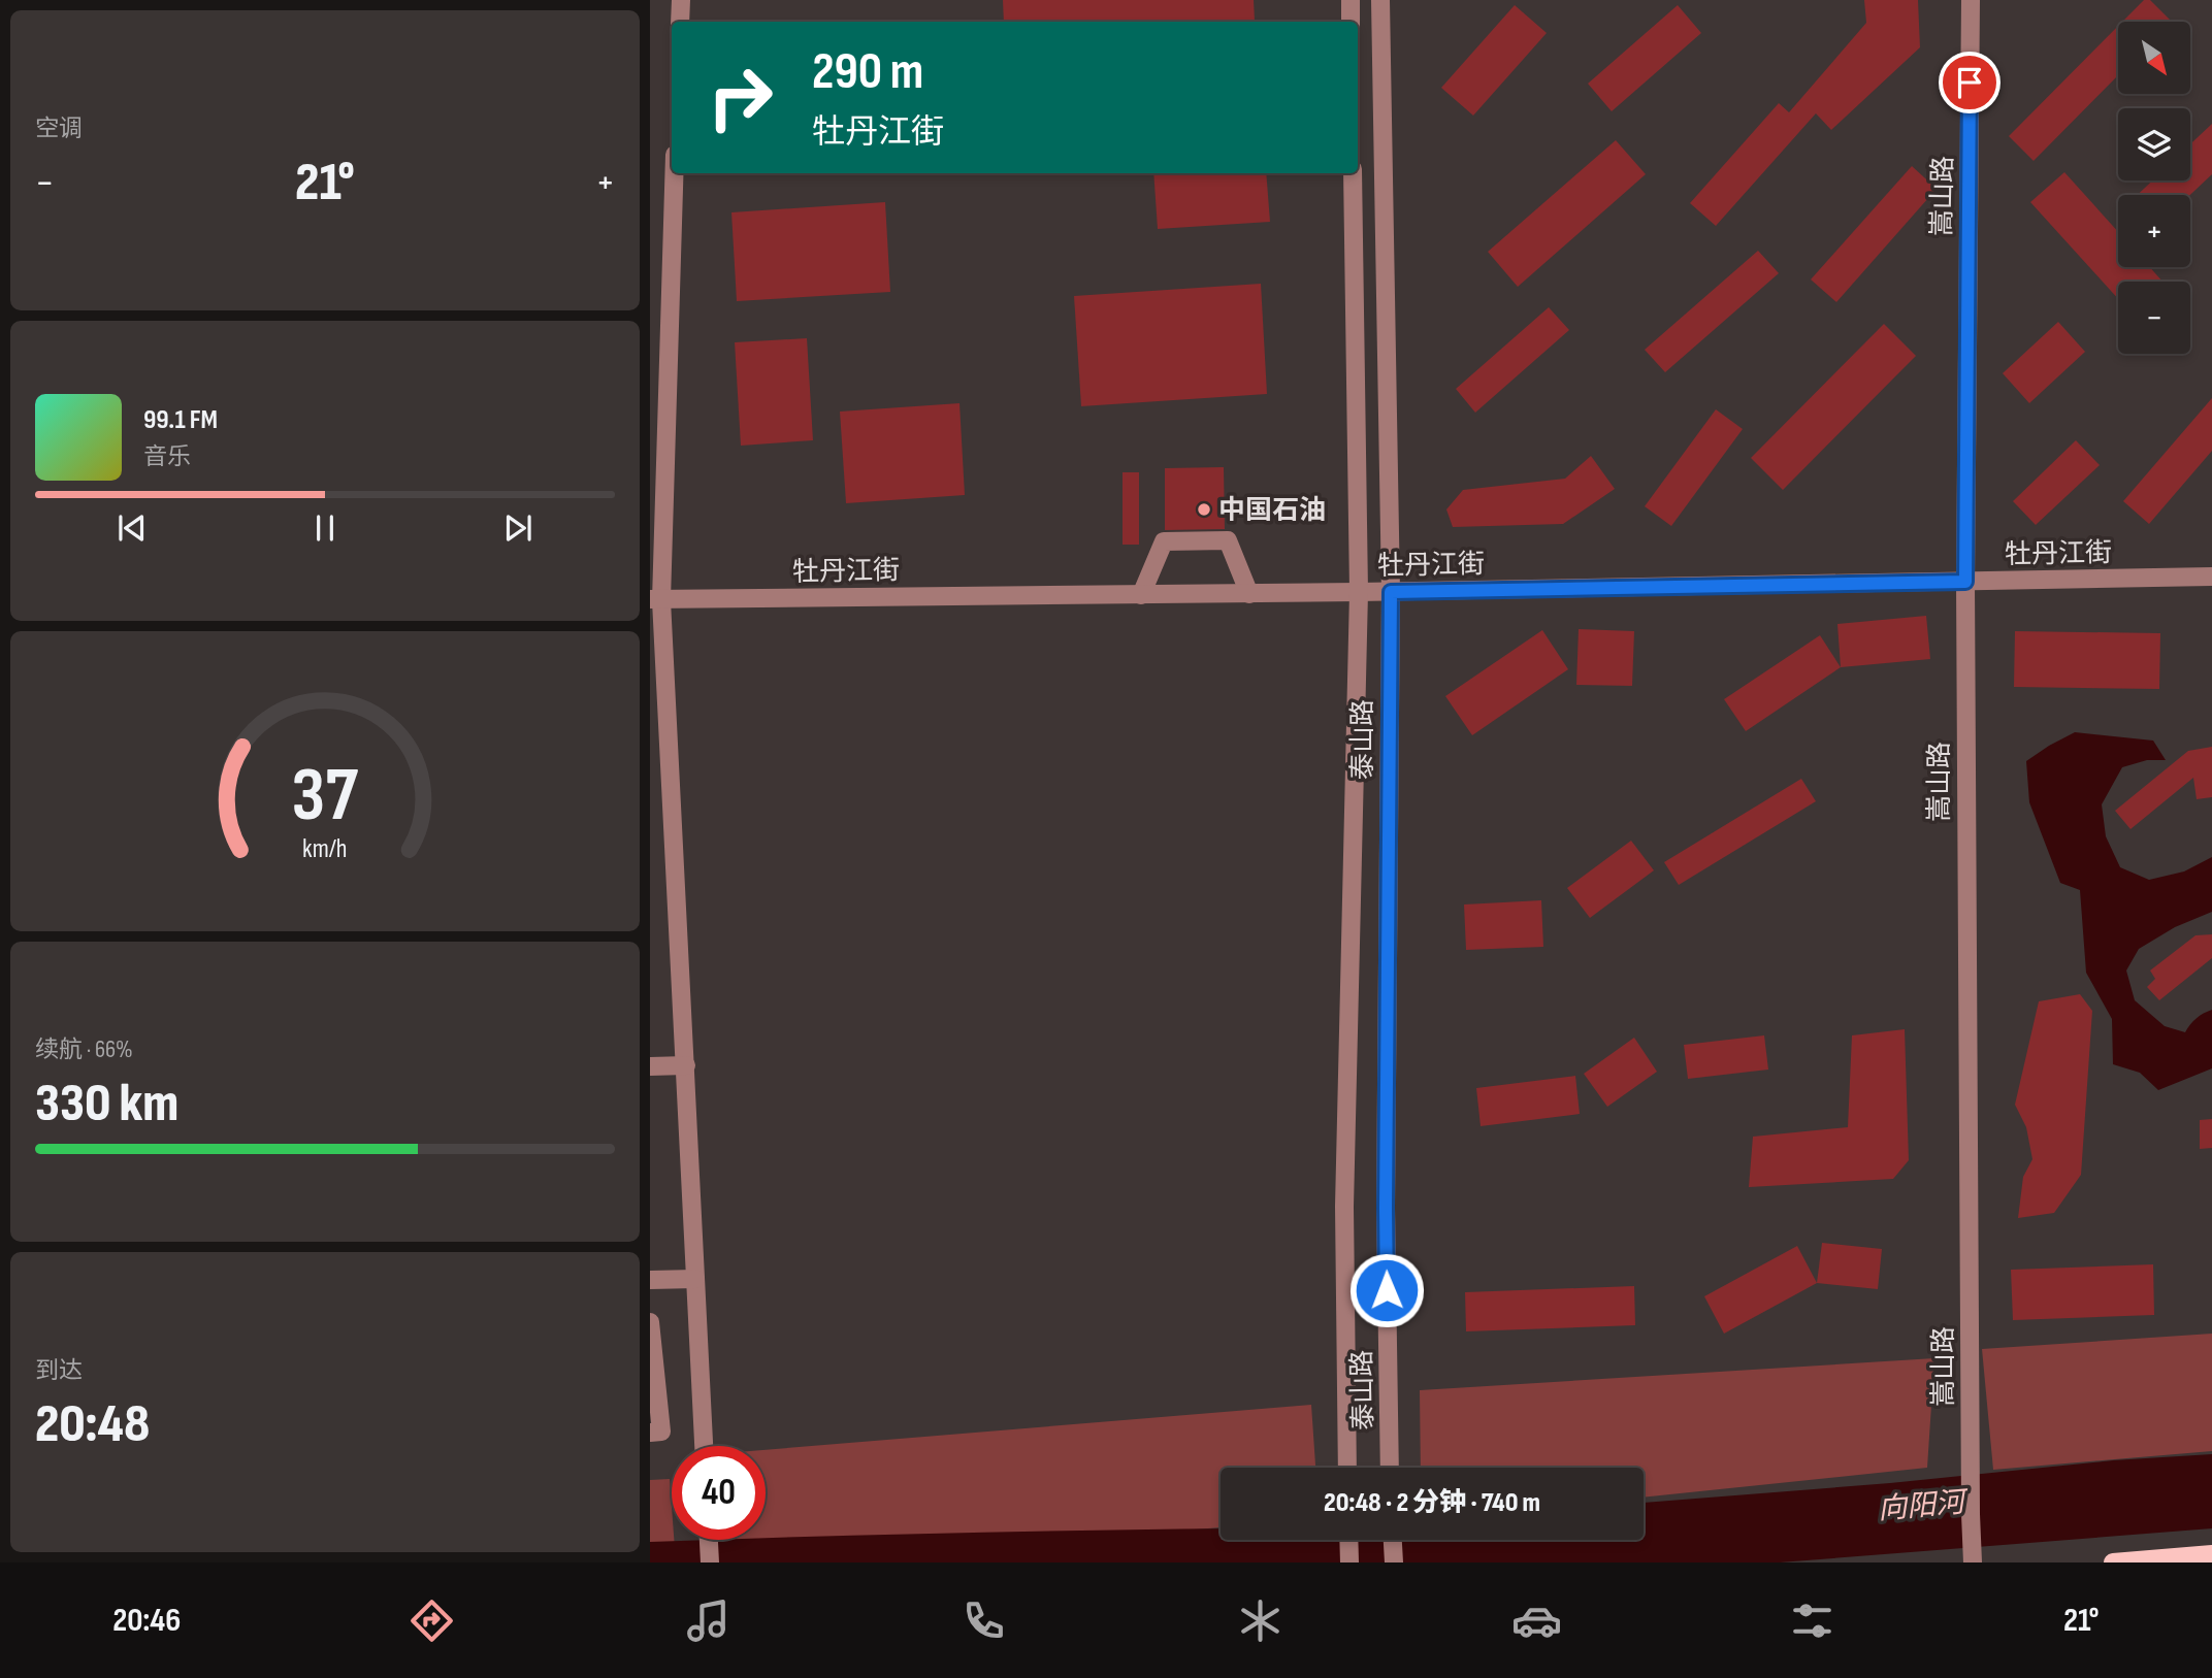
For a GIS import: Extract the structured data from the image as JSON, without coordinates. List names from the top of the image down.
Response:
{
  "streets": {
    "street": ["嵩山路", "牡丹江街", "泰山路"]
  },
  "crossings": [
    ["嵩山路", "牡丹江街"],
    ["牡丹江街", "泰山路"]
  ],
  "water": ["向阳河"],
  "places": ["中国石油"],
  "north": "bottom right",
  "page": {
    "tile": [
      "空调",
      ["续航 · 66%", "330 km"],
      ["到达", "20:48"]
    ],
    "map_buttons": ["+", "−"],
    "turn": ["290 m", "牡丹江街"],
    "heat": ["−", "21°", "+"],
    "song": ["99.1 FM", "音乐"],
    "limit": "40",
    "trip": "20:48 · 2 分钟 · 740 m",
    "tabs": ["20:46", "21°"],
    "gauge": ["37", "km/h"]
  }
}
